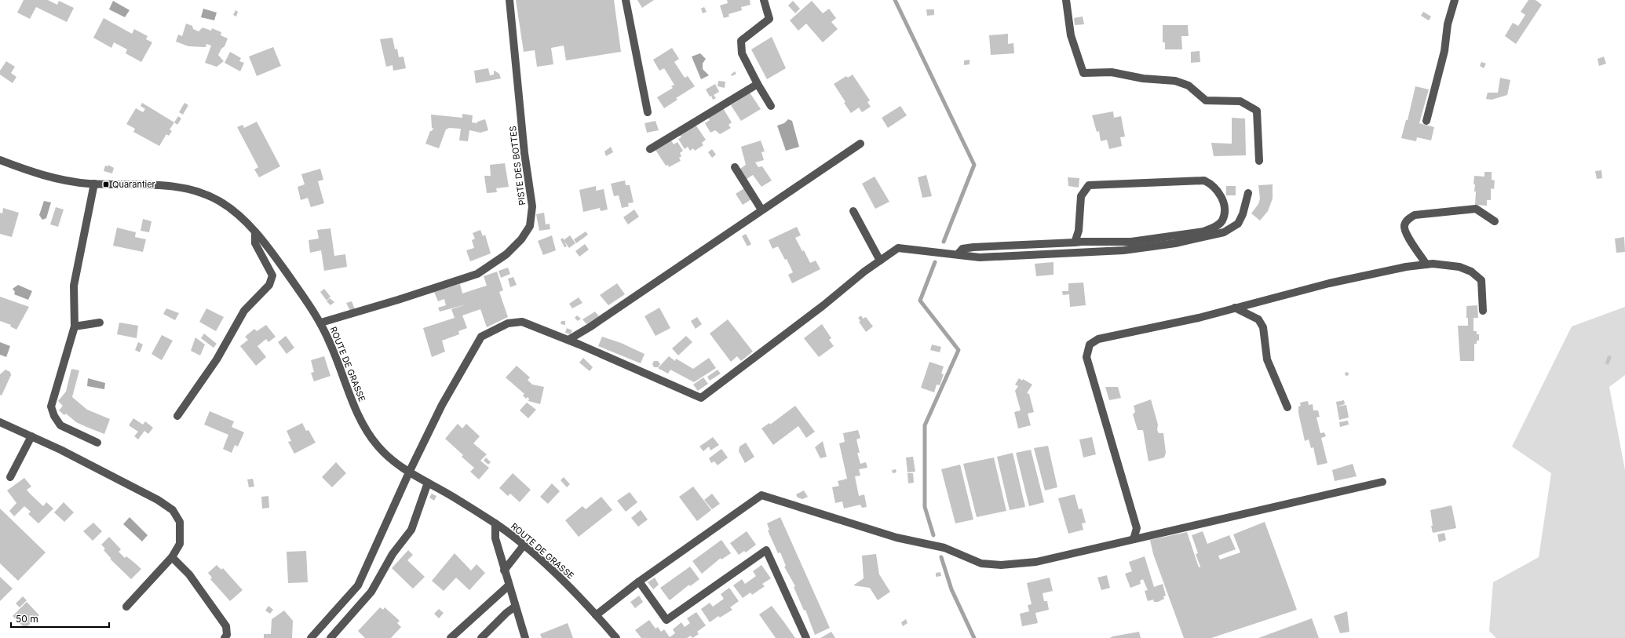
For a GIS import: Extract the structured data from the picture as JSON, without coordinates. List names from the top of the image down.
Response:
{
  "streets": {
    "street": ["PISTE DES BOTTES", "ROUTE DE GRASSE"]
  },
  "crossings": [
    ["PISTE DES BOTTES", "ROUTE DE GRASSE"]
  ],
  "places": {
    "transit": ["Quarantier"]
  },
  "scale_bar": "50 m"
}
